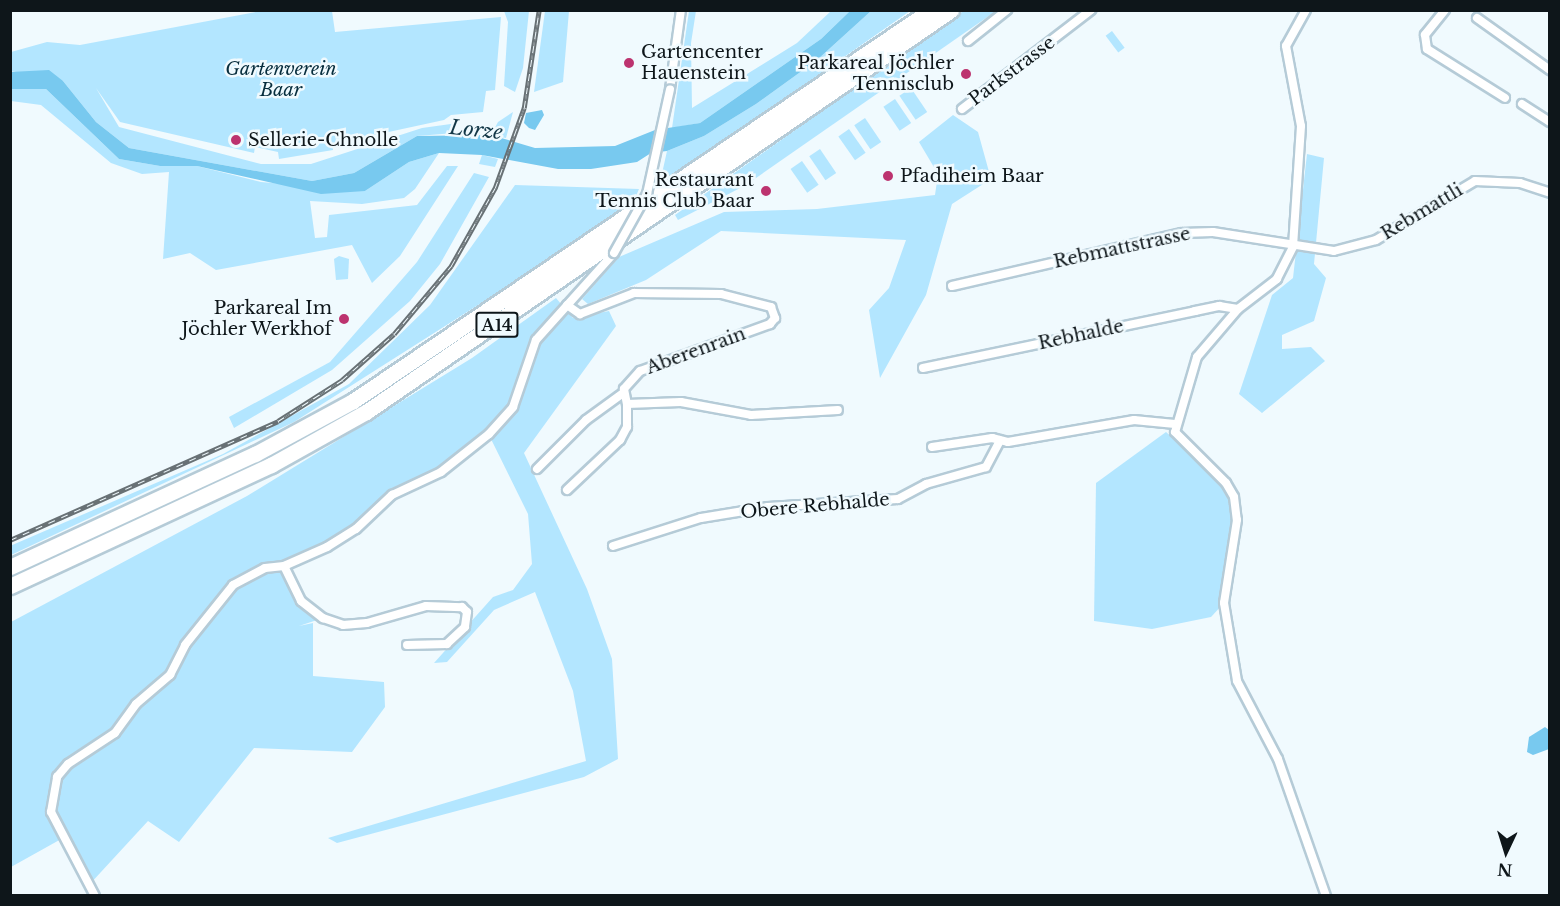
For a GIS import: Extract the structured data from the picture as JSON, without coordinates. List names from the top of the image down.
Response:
{
  "streets": {
    "highway": ["A14"],
    "street": [
      "Parkstrasse",
      "Rebmattli",
      "Rebmattstrasse",
      "Rebhalde",
      "Aberenrain",
      "Obere Rebhalde"
    ]
  },
  "crossings": [
    ["Rebmattli", "Rebmattstrasse"]
  ],
  "water": ["Lorze"],
  "parks": ["Gartenverein Baar"],
  "places": [
    "Gartencenter Hauenstein",
    "Parkareal Jöchler Tennisclub",
    "Sellerie-Chnolle",
    "Pfadiheim Baar",
    "Restaurant Tennis Club Baar",
    "Parkareal Im Jöchler Werkhof"
  ],
  "north": "bottom"
}
